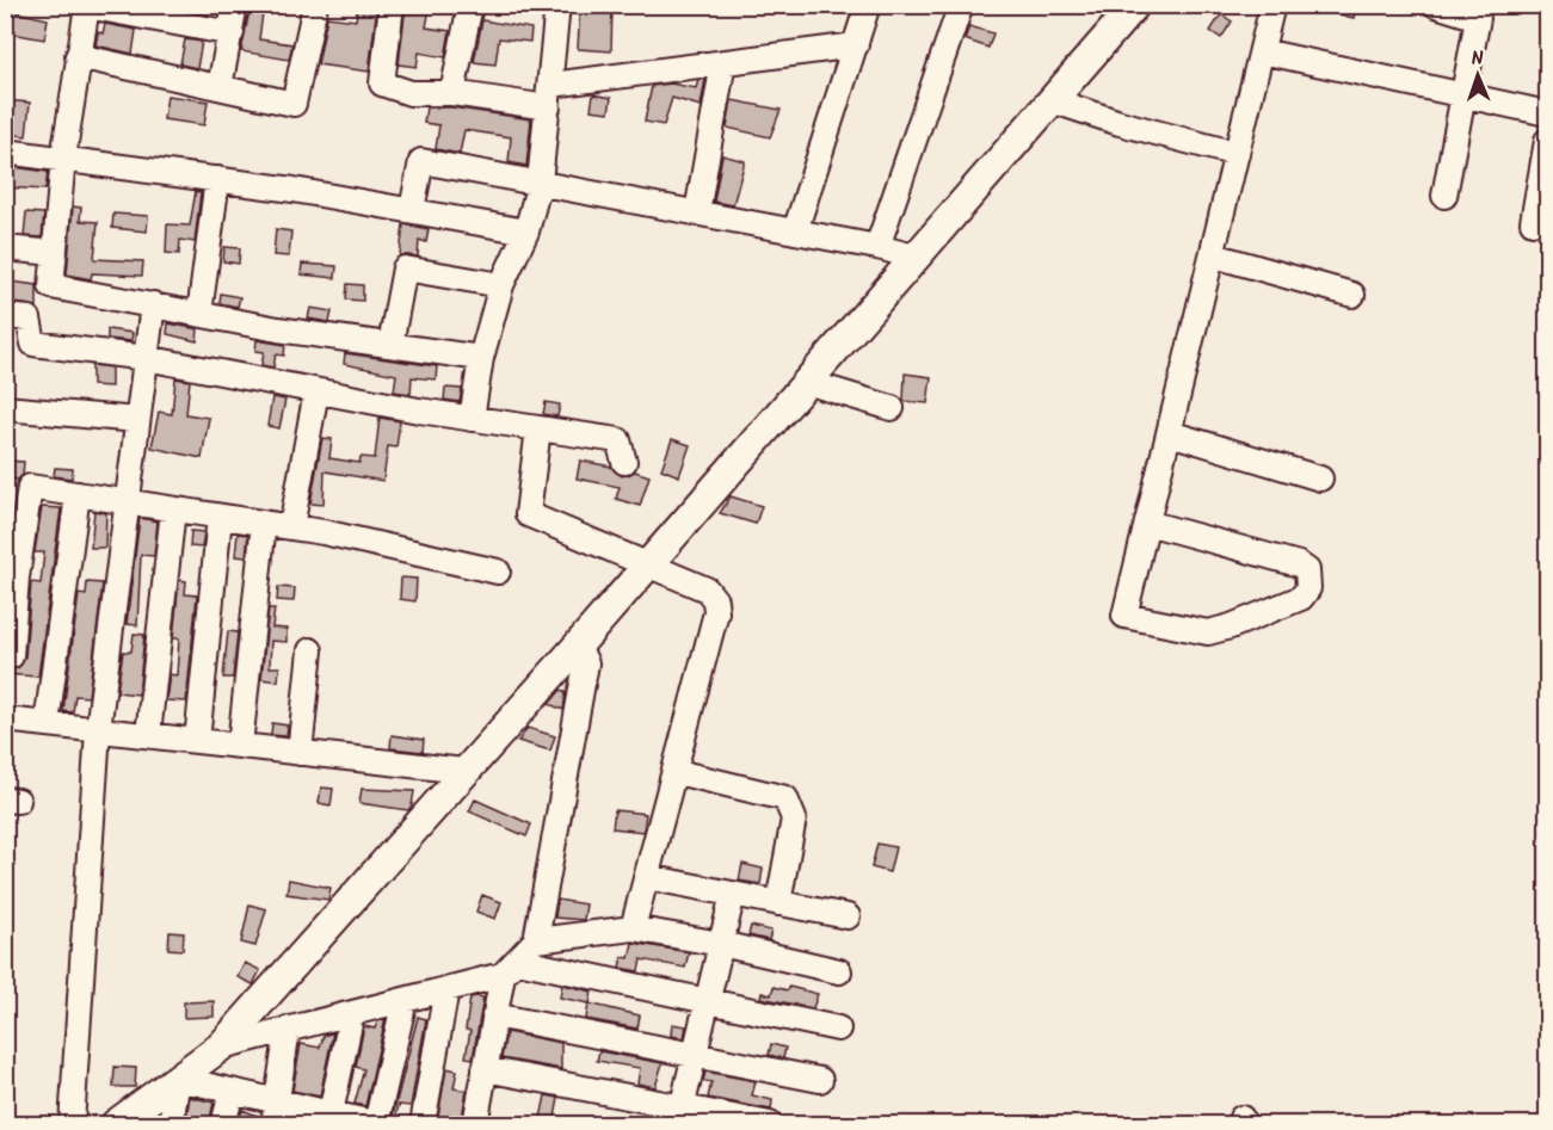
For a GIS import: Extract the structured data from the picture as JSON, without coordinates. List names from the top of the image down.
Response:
{
  "north": "top"
}
